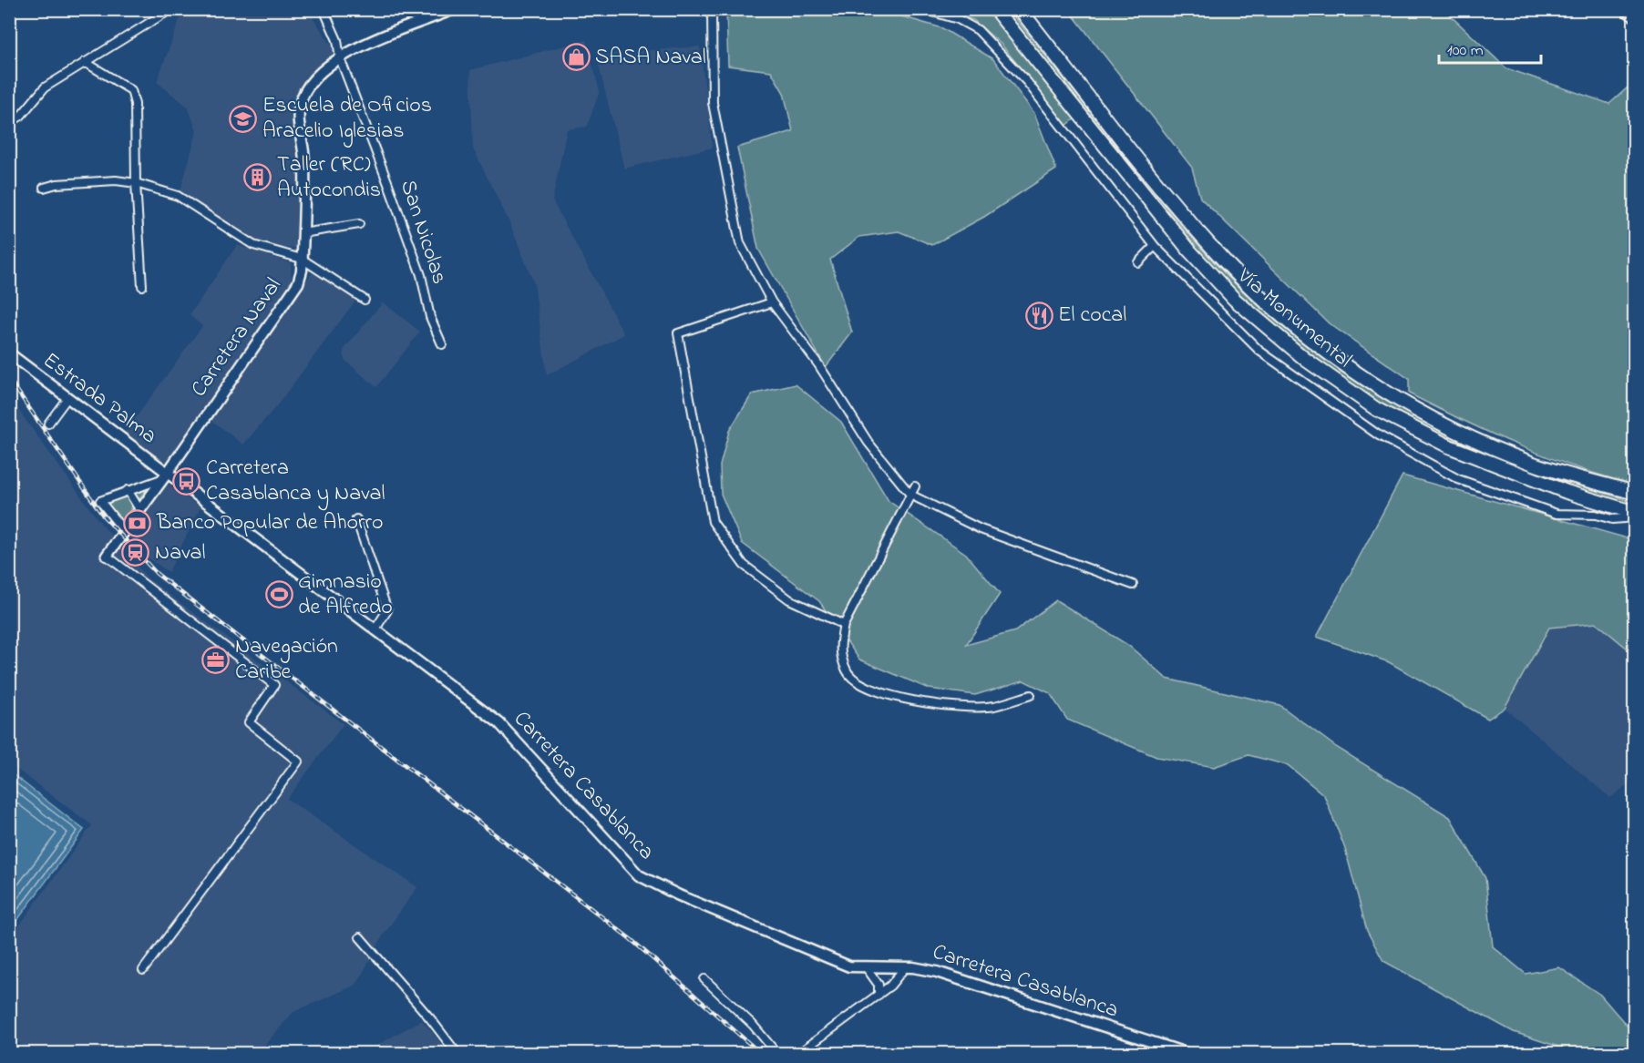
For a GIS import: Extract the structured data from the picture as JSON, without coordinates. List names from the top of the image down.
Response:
{
  "streets": {
    "highway": ["Vía Monumental"],
    "main road": ["Carretera Naval", "Estrada Palma", "Carretera Casablanca"],
    "street": ["San Nicolas"]
  },
  "crossings": [
    ["San Nicolas", "Carretera Naval"],
    ["Carretera Naval", "Estrada Palma"],
    ["Carretera Naval", "Carretera Casablanca"],
    ["Estrada Palma", "Carretera Casablanca"]
  ],
  "places": {
    "shop": ["SASA Naval"],
    "school or university": ["Escuela de Oficios Aracelio Iglesias"],
    "building": ["Taller (RC) Autocondis"],
    "restaurant": ["El cocal"],
    "bus stop": ["Carretera Casablanca y Naval"],
    "bank": ["Banco Popular de Ahorro"],
    "station": ["Naval"],
    "sports": ["Gimnasio de Alfredo"],
    "office": ["Navegación Caribe"]
  },
  "scale_bar": "100 m"
}
